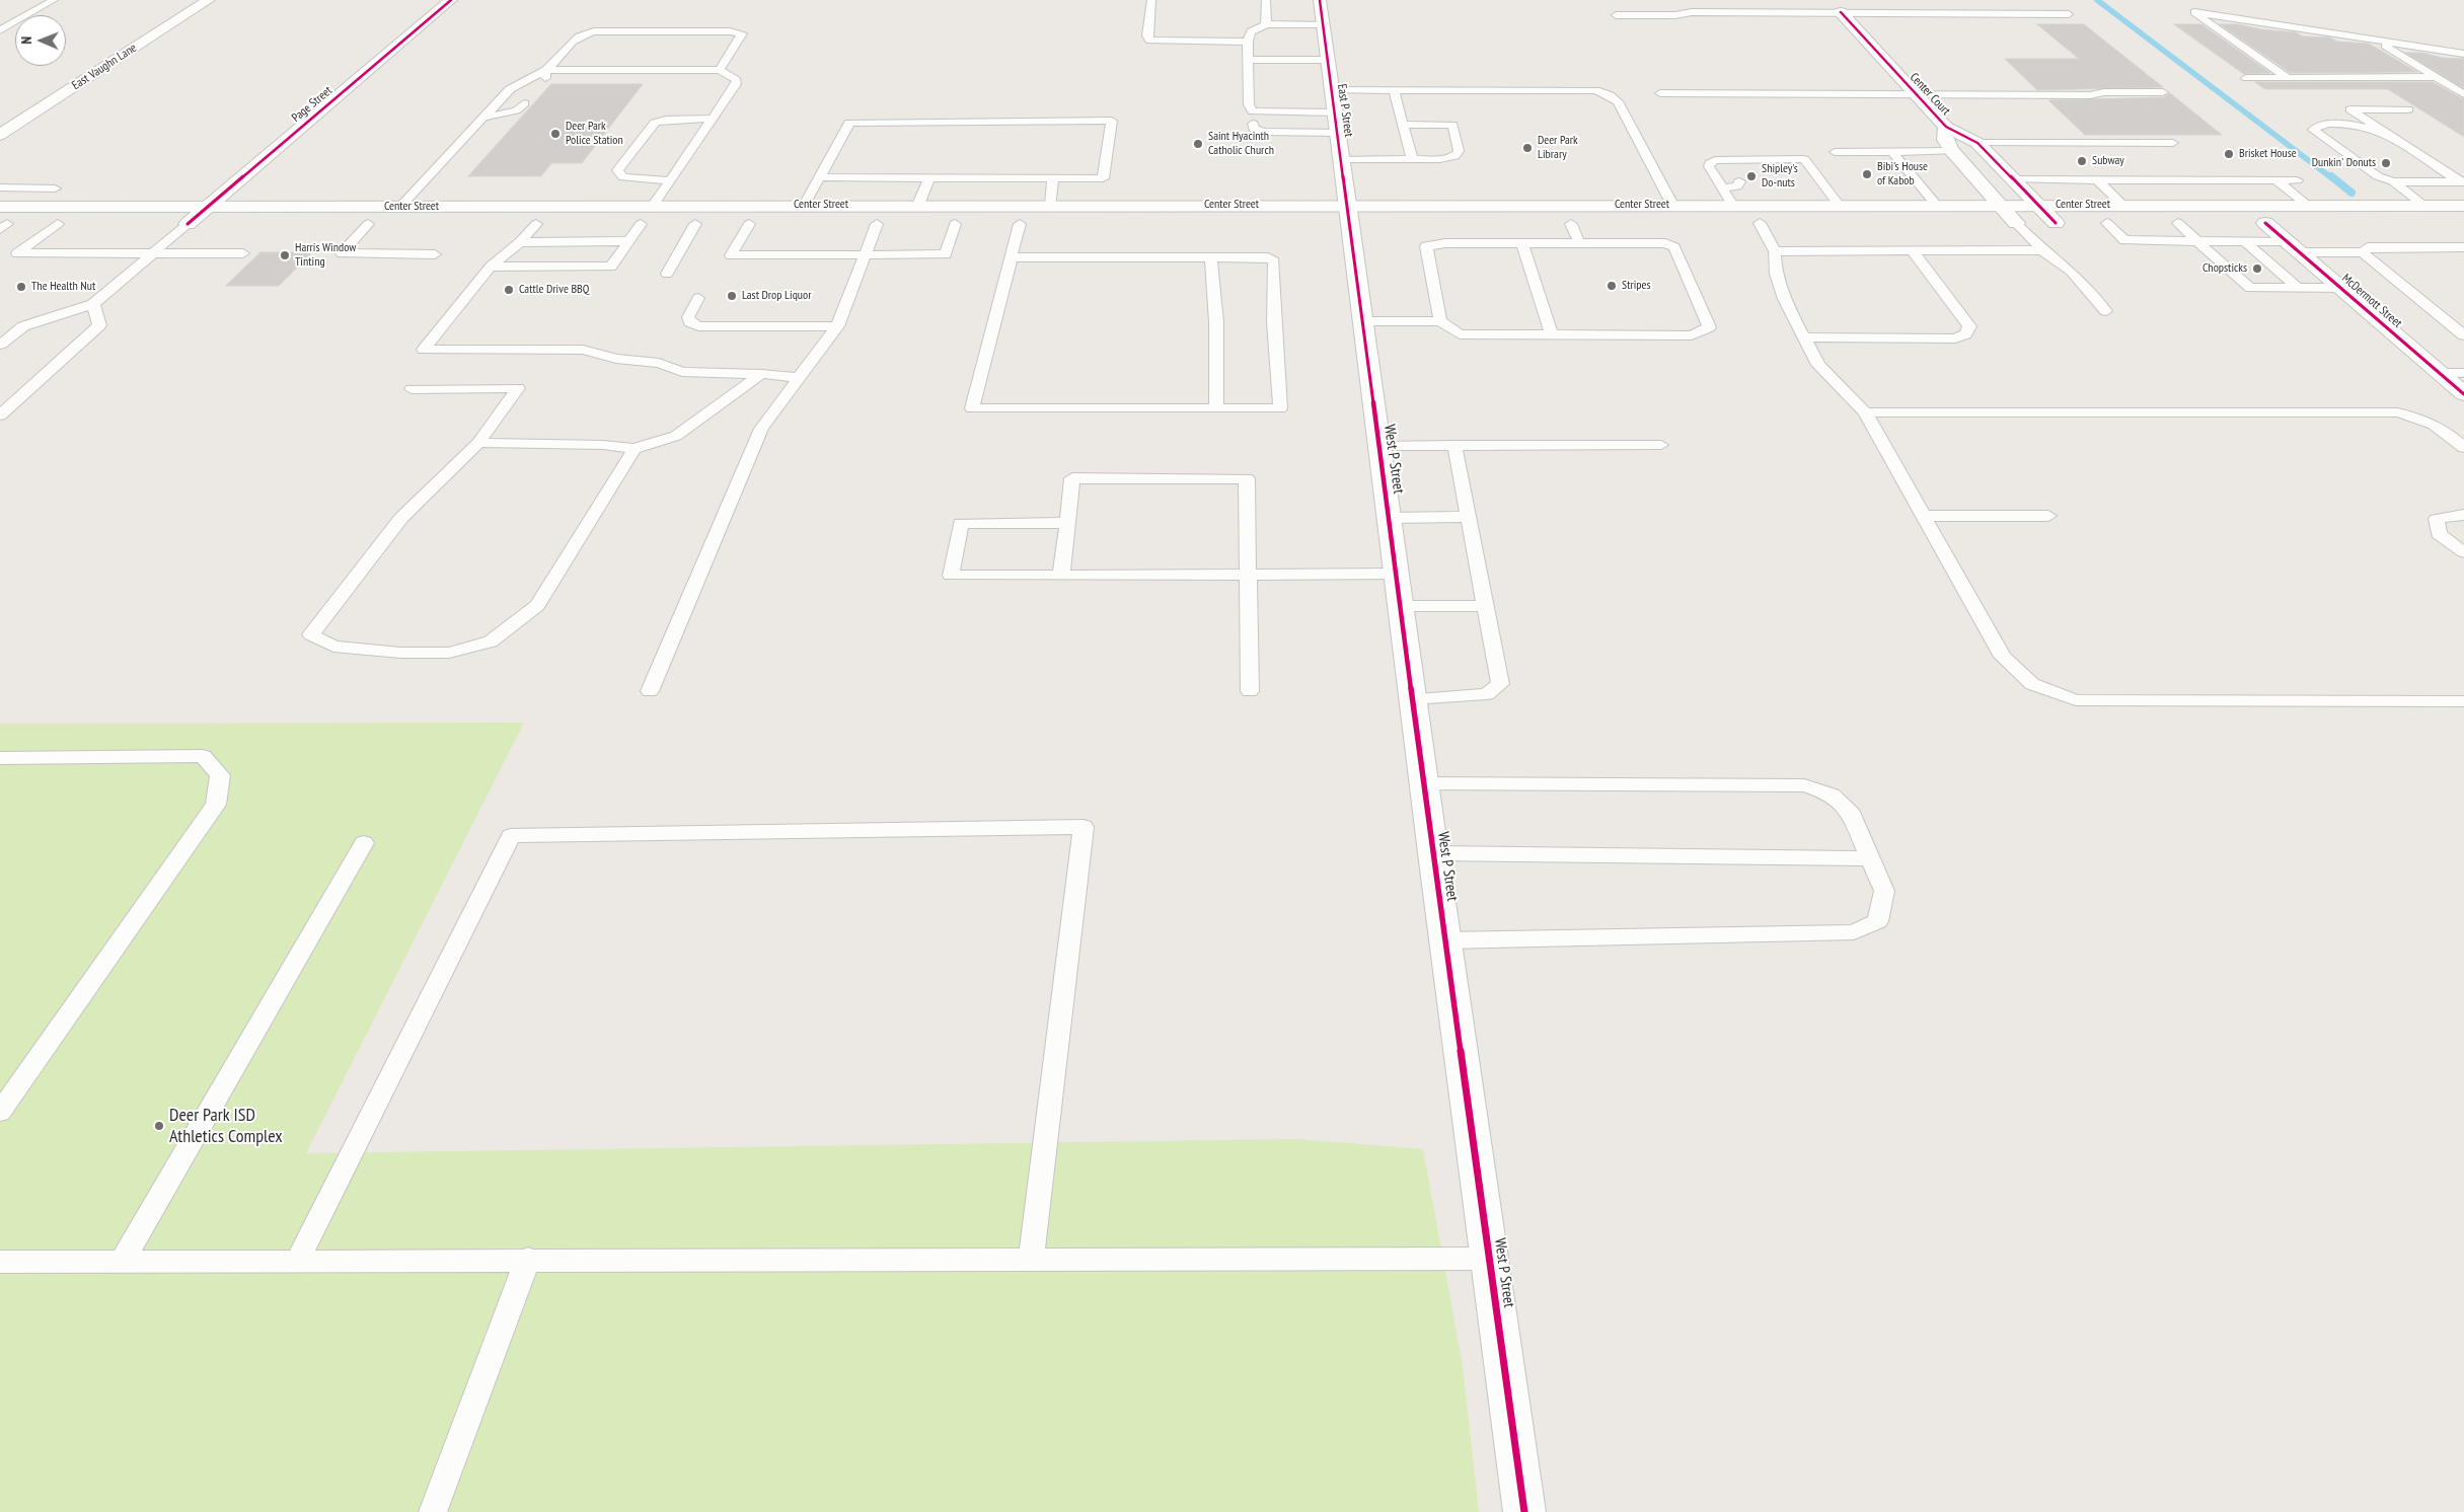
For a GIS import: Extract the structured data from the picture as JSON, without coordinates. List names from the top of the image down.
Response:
{
  "streets": {
    "street": [
      "East Vaughn Lane",
      "Center Court",
      "Page Street",
      "East P Street",
      "Center Street",
      "McDermott Street",
      "West P Street"
    ]
  },
  "crossings": [
    ["Center Court", "Center Street"],
    ["Page Street", "Center Street"],
    ["East P Street", "Center Street"],
    ["East P Street", "West P Street"],
    ["Center Street", "McDermott Street"],
    ["Center Street", "West P Street"]
  ],
  "places": [
    "Deer Park Police Station",
    "Saint Hyacinth Catholic Church",
    "Deer Park Library",
    "Brisket House",
    "Subway",
    "Dunkin' Donuts",
    "Bibi's House of Kabob",
    "Shipley's Do-nuts",
    "Harris Window Tinting",
    "Chopsticks",
    "Stripes",
    "The Health Nut",
    "Cattle Drive BBQ",
    "Last Drop Liquor",
    "Deer Park ISD Athletics Complex"
  ],
  "north": "left"
}
